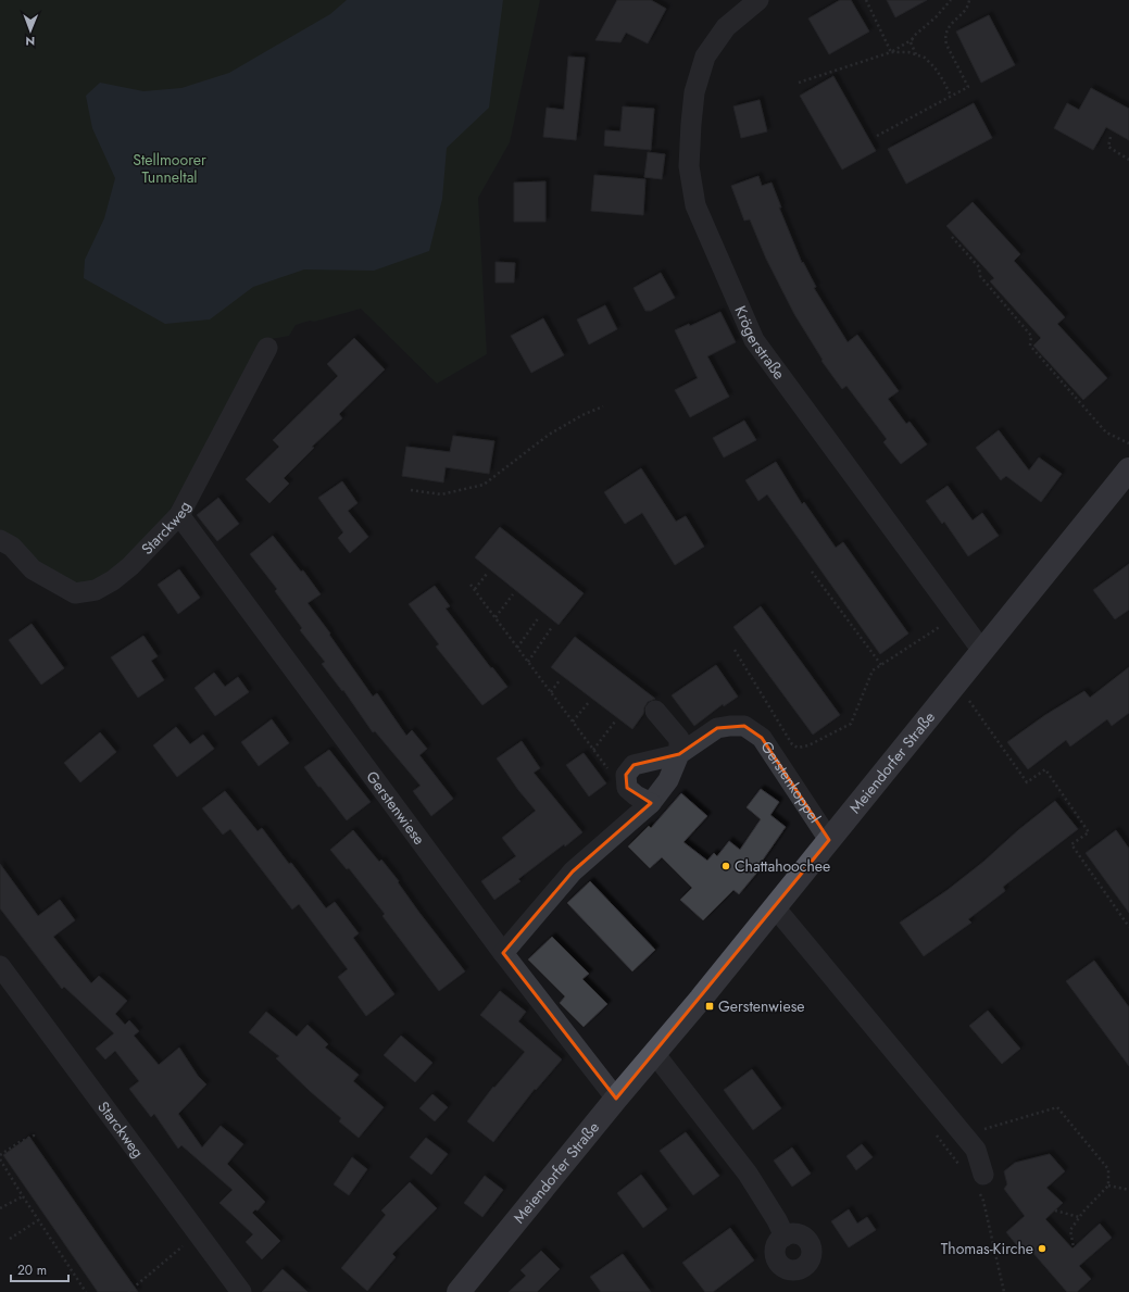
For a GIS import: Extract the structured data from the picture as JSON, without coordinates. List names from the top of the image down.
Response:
{
  "streets": {
    "main road": ["Meiendorfer Straße"],
    "street": [
      "Krögerstraße",
      "Starckweg",
      "Gerstenkoppel",
      "Gerstenwiese"
    ]
  },
  "crossings": [
    ["Krögerstraße", "Meiendorfer Straße"],
    ["Starckweg", "Gerstenwiese"],
    ["Meiendorfer Straße", "Gerstenkoppel"],
    ["Meiendorfer Straße", "Gerstenwiese"]
  ],
  "parks": ["Stellmoorer Tunneltal"],
  "places": {
    "other": ["Chattahoochee", "Thomas-Kirche"],
    "transit": ["Gerstenwiese"]
  },
  "scale_bar": "20 m",
  "north": "bottom"
}
